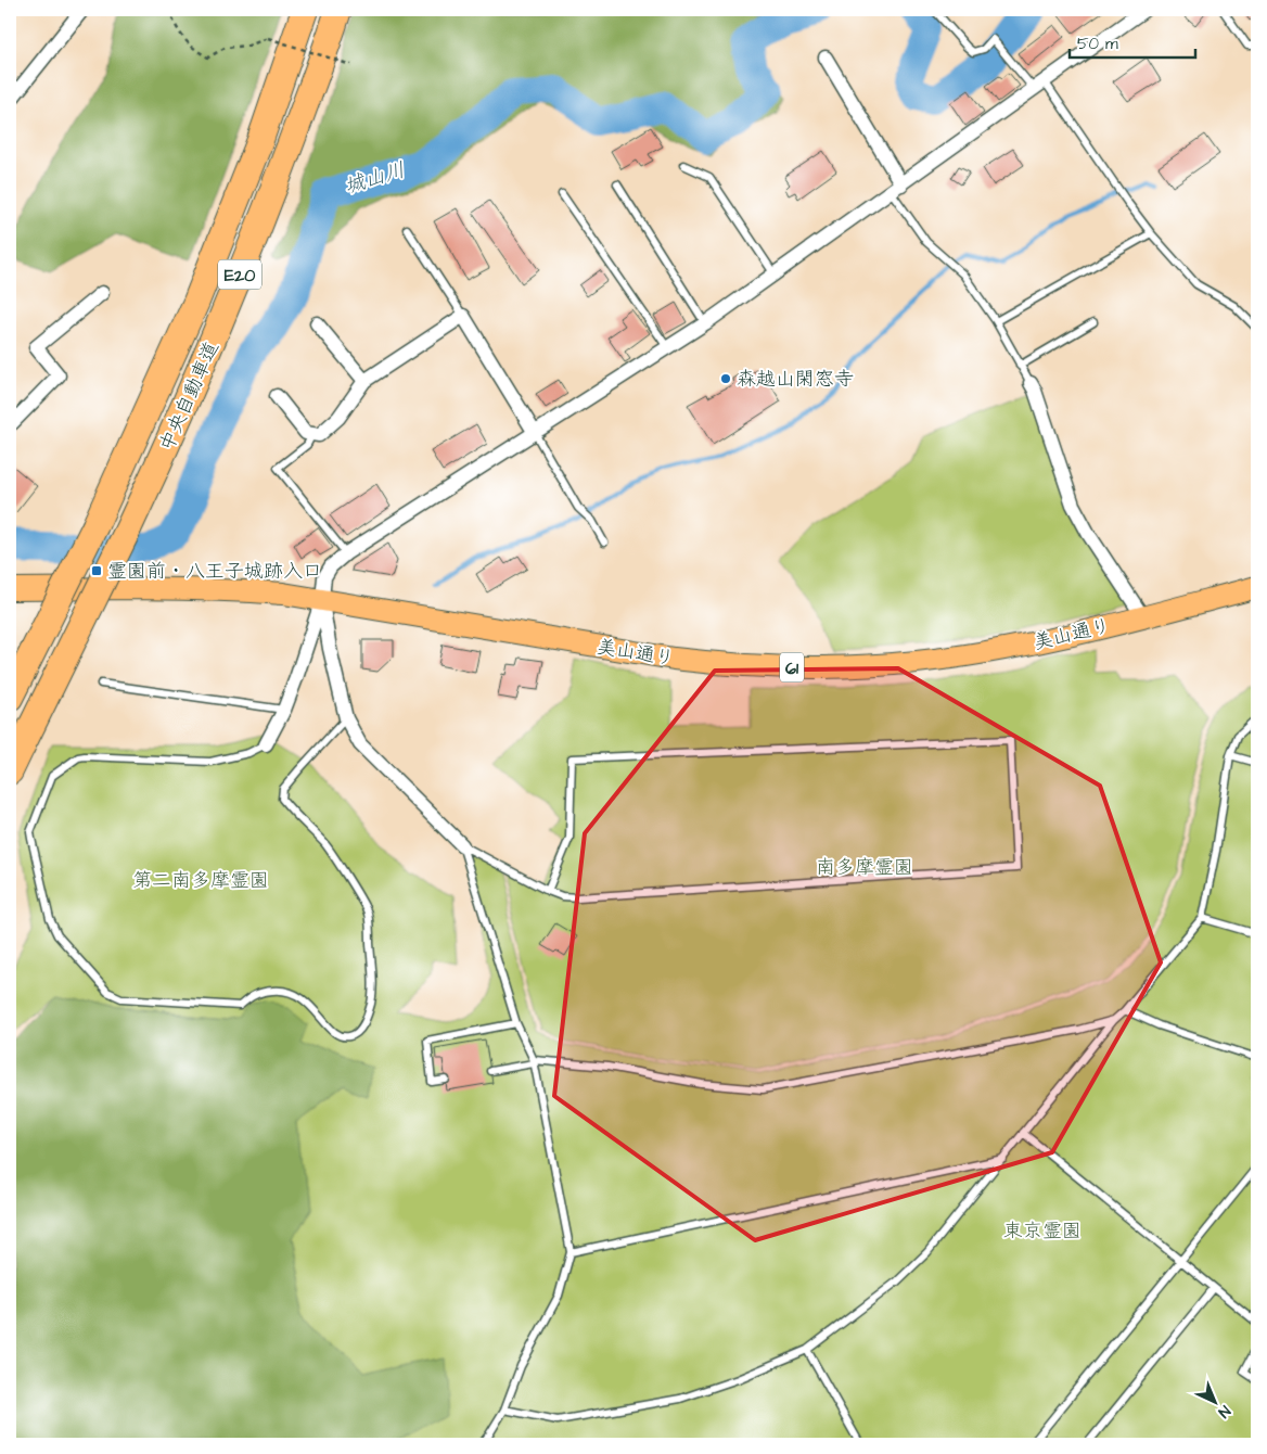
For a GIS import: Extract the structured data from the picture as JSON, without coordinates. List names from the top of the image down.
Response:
{
  "streets": {
    "highway": ["E20", "中央自動車道"],
    "main road": ["美山通り", "61"]
  },
  "water": ["城山川"],
  "parks": ["南多摩霊園", "第二南多摩霊園", "東京霊園"],
  "places": {
    "other": ["森越山閑窓寺"],
    "transit": ["霊園前・八王子城跡入口"]
  },
  "scale_bar": "50 m",
  "north": "bottom right"
}
